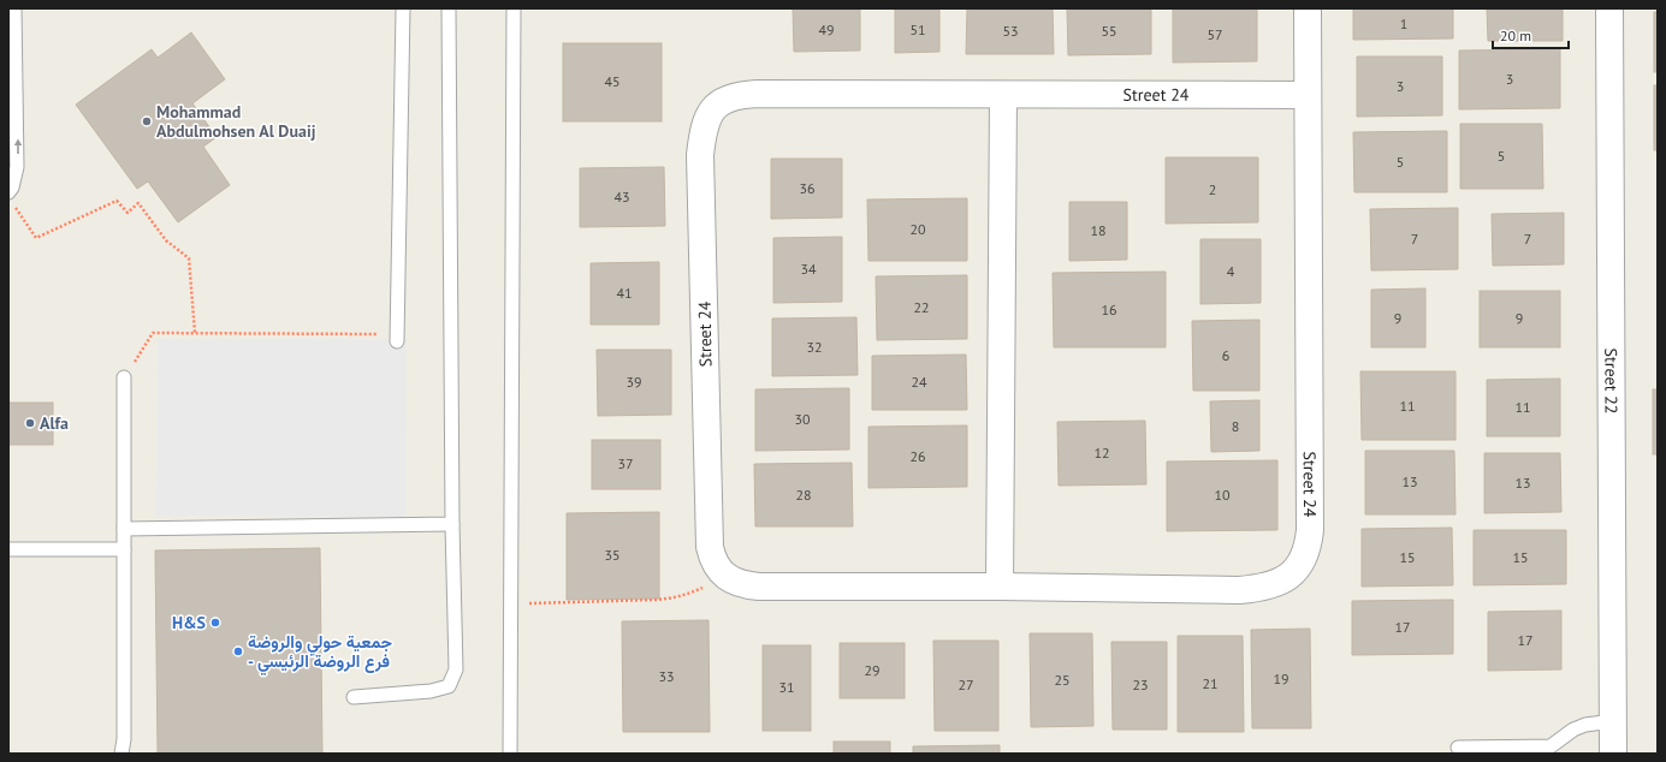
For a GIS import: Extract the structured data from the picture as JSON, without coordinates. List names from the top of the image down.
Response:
{
  "streets": {
    "street": ["Street 24", "Street 22"]
  },
  "places": [
    "Mohammad Abdulmohsen Al Duaij",
    "Alfa",
    "H&S",
    "جمعية حولي والروضة - فرع الروضة الرئيسي"
  ],
  "house_numbers": [
    "1",
    "49",
    "51",
    "53",
    "55",
    "57",
    "3",
    "45",
    "3",
    "5",
    "5",
    "36",
    "2",
    "43",
    "20",
    "18",
    "7",
    "7",
    "34",
    "4",
    "41",
    "22",
    "16",
    "9",
    "9",
    "32",
    "6",
    "39",
    "24",
    "11",
    "11",
    "30",
    "8",
    "12",
    "26",
    "37",
    "13",
    "13",
    "28",
    "10",
    "35",
    "15",
    "15",
    "17",
    "17",
    "29",
    "33",
    "19",
    "25",
    "21",
    "27",
    "23",
    "31"
  ],
  "scale_bar": "20 m"
}
